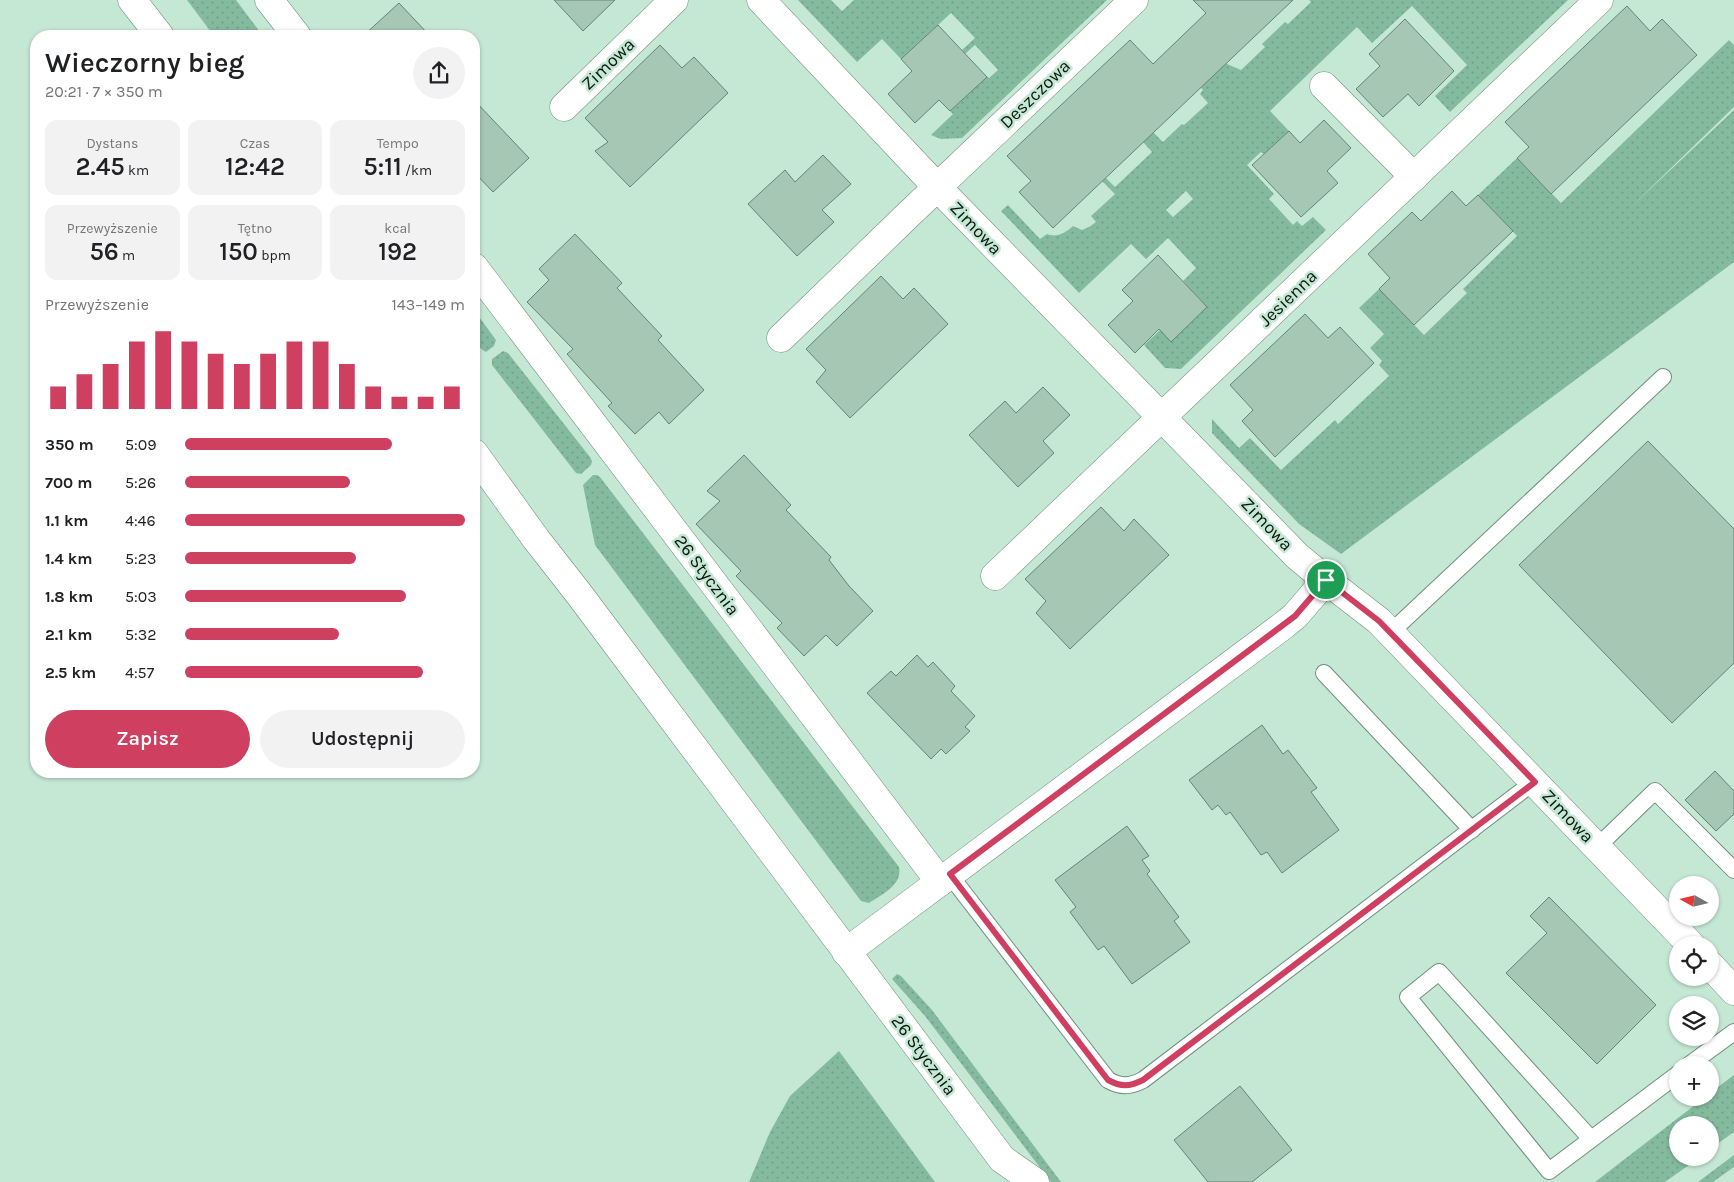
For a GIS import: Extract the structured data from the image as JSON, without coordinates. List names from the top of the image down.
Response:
{
  "streets": {
    "street": [
      "Zimowa",
      "Deszczowa",
      "Jesienna",
      "26 Stycznia"
    ]
  },
  "crossings": [
    ["Zimowa", "Deszczowa"],
    ["Zimowa", "Jesienna"]
  ],
  "north": "left",
  "page": {
    "heading": ["Wieczorny bieg", "20:21 · 7 × 350 m"],
    "stats": [
      ["Dystans", "2.45 km"],
      ["Czas", "12:42"],
      ["Tempo", "5:11 /km"],
      ["Przewyższenie", "56 m"],
      ["Tętno", "150 bpm"],
      ["kcal", "192"]
    ],
    "chart": ["Przewyższenie", "143–149 m"],
    "list": [
      {
        "name": "350 m",
        "note": "5:09"
      },
      {
        "name": "700 m",
        "note": "5:26"
      },
      {
        "name": "1.1 km",
        "note": "4:46"
      },
      {
        "name": "1.4 km",
        "note": "5:23"
      },
      {
        "name": "1.8 km",
        "note": "5:03"
      },
      {
        "name": "2.1 km",
        "note": "5:32"
      },
      {
        "name": "2.5 km",
        "note": "4:57"
      }
    ],
    "buttons": ["Zapisz", "Udostępnij"],
    "map_buttons": ["+", "−"]
  }
}
